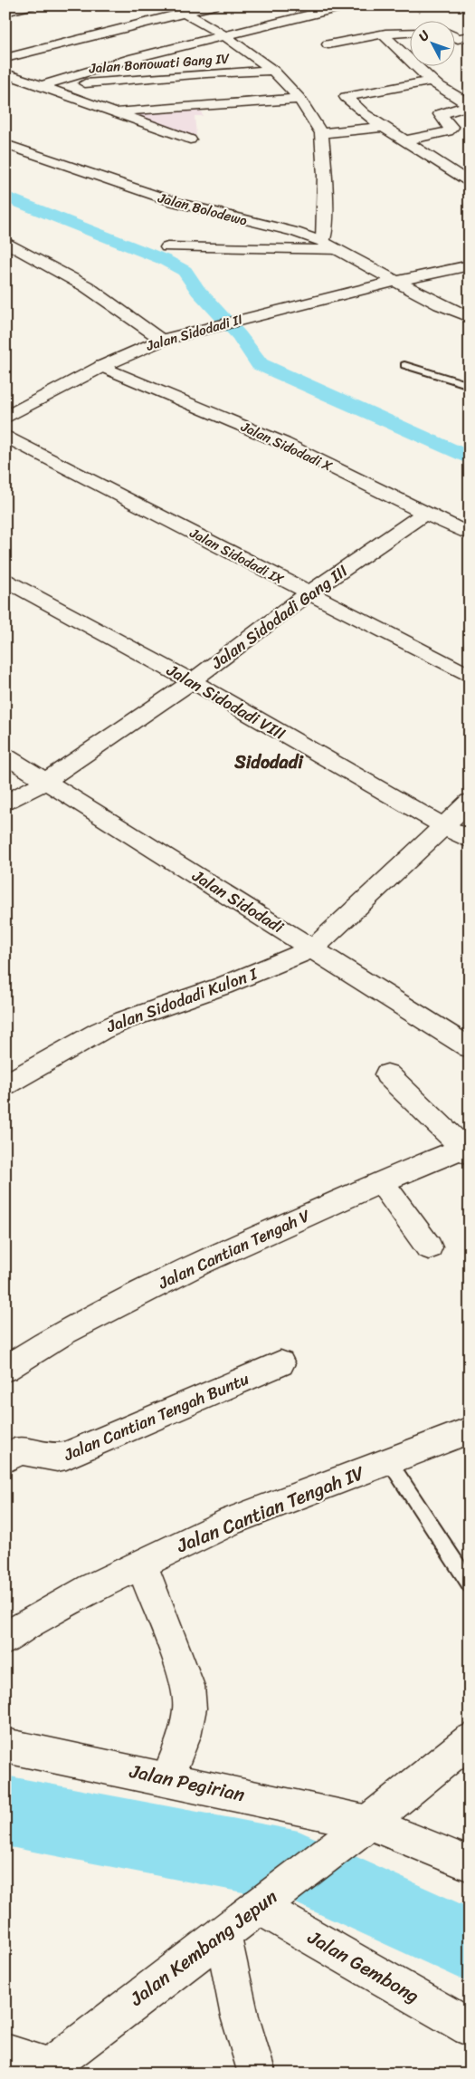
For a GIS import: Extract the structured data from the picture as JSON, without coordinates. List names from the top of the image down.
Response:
{
  "streets": {
    "street": [
      "Jalan Bonowati Gang IV",
      "Jalan Bolodewo",
      "Jalan Sidodadi II",
      "Jalan Sidodadi X",
      "Jalan Sidodadi IX",
      "Jalan Sidodadi Gang III",
      "Jalan Sidodadi VIII",
      "Jalan Sidodadi",
      "Jalan Sidodadi Kulon I",
      "Jalan Cantian Tengah V",
      "Jalan Cantian Tengah Buntu",
      "Jalan Cantian Tengah IV",
      "Jalan Pegirian",
      "Jalan Kembang Jepun",
      "Jalan Gembong"
    ]
  },
  "crossings": [
    ["Jalan Bolodewo", "Jalan Sidodadi II"],
    ["Jalan Sidodadi II", "Jalan Sidodadi X"],
    ["Jalan Sidodadi X", "Jalan Sidodadi Gang III"],
    ["Jalan Sidodadi IX", "Jalan Sidodadi Gang III"],
    ["Jalan Sidodadi Gang III", "Jalan Sidodadi VIII"],
    ["Jalan Sidodadi Gang III", "Jalan Sidodadi"],
    ["Jalan Sidodadi", "Jalan Sidodadi Kulon I"],
    ["Jalan Pegirian", "Jalan Kembang Jepun"],
    ["Jalan Kembang Jepun", "Jalan Gembong"]
  ],
  "districts": ["Sidodadi"],
  "north": "top left"
}
